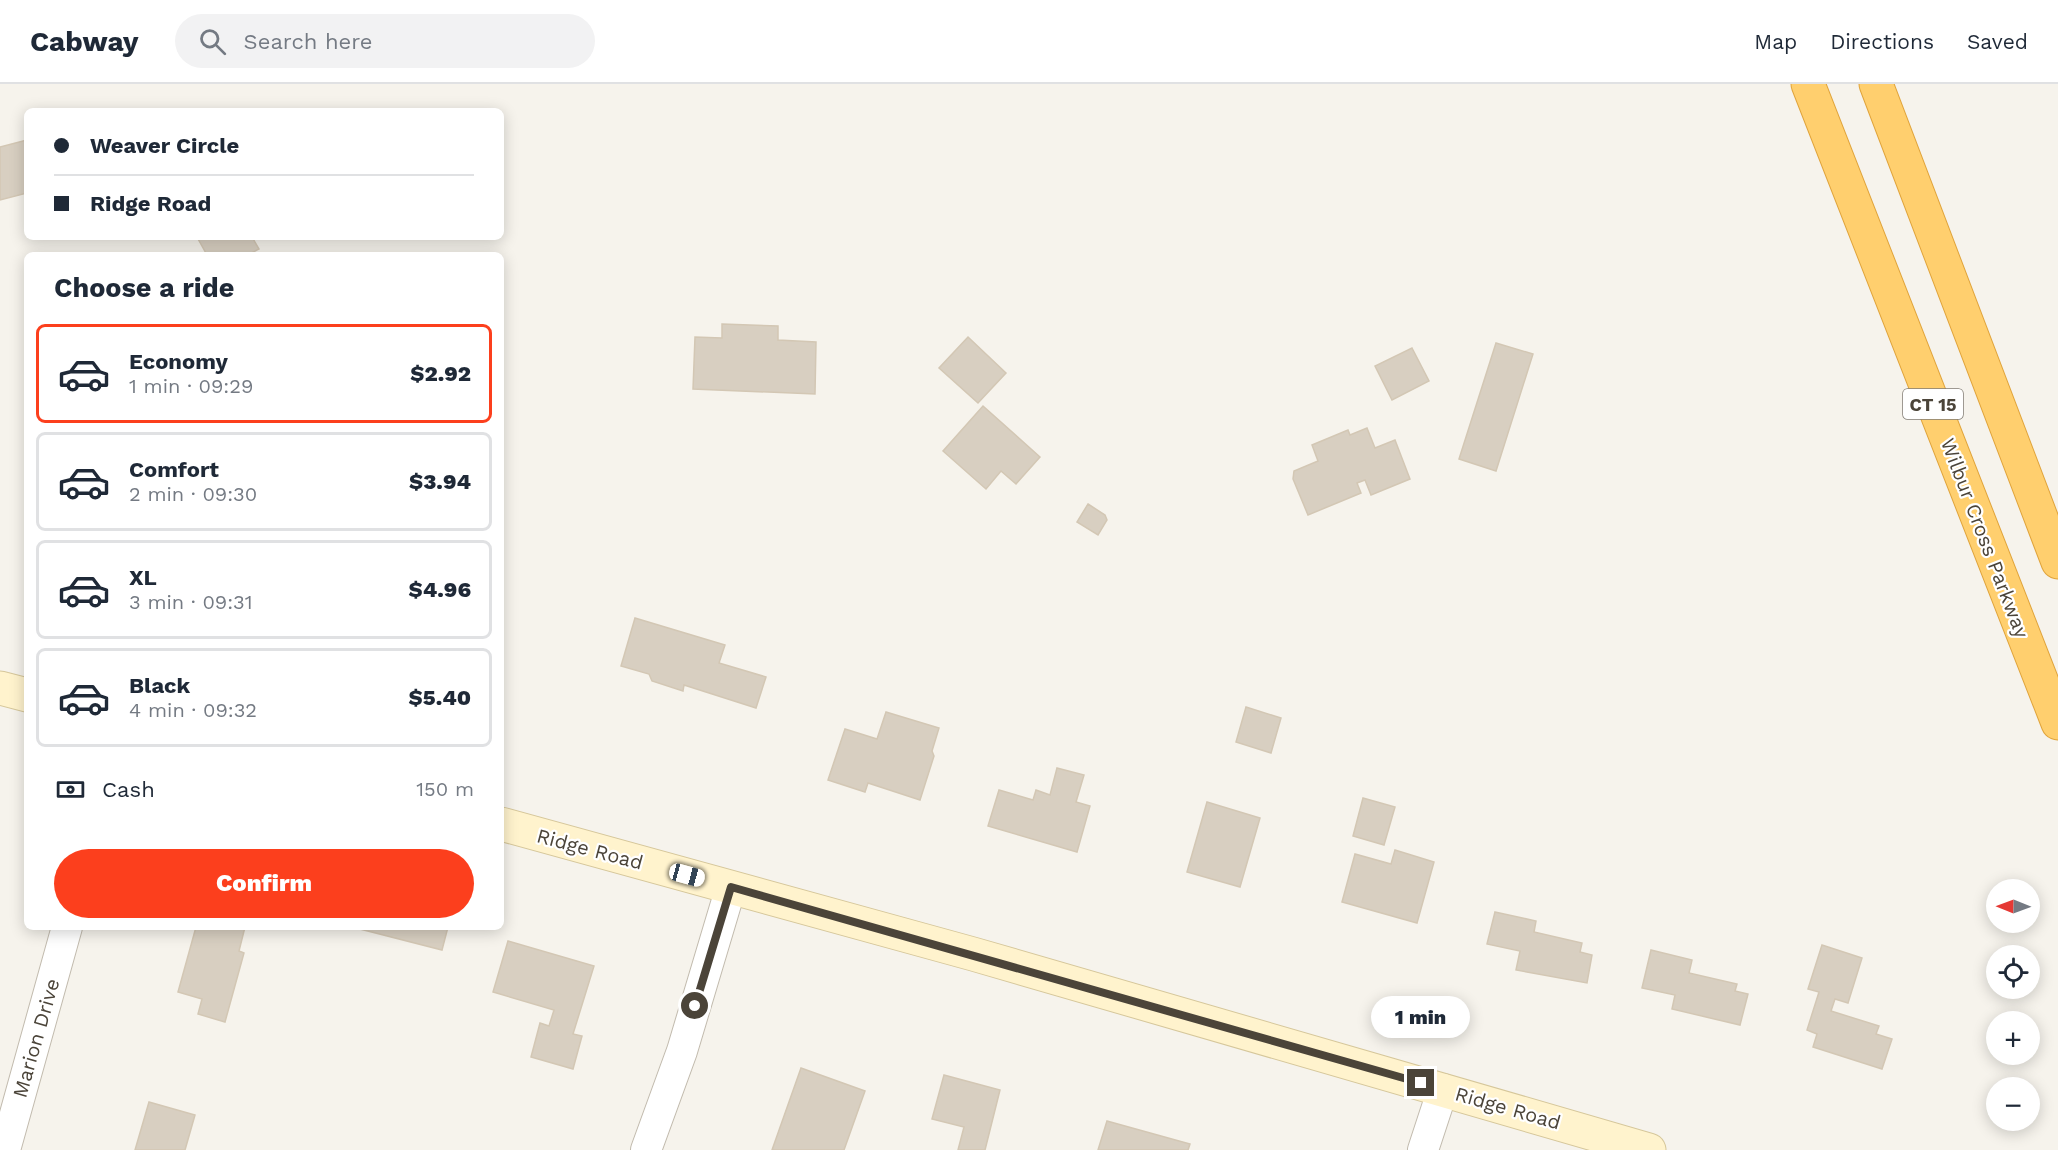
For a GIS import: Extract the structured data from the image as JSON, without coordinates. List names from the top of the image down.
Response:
{
  "streets": {
    "highway": ["CT 15", "Wilbur Cross Parkway"],
    "main road": ["Ridge Road"],
    "street": ["Marion Drive"]
  },
  "north": "left",
  "page": {
    "header": "Cabway",
    "search": "Search here",
    "nav": ["Map", "Directions", "Saved"],
    "banner": ["Weaver Circle", "Ridge Road"],
    "heading": "Choose a ride",
    "list": [
      {
        "name": "Economy",
        "note": "1 min · 09:29",
        "value": "$2.92"
      },
      {
        "name": "Comfort",
        "note": "2 min · 09:30",
        "value": "$3.94"
      },
      {
        "name": "XL",
        "note": "3 min · 09:31",
        "value": "$4.96"
      },
      {
        "name": "Black",
        "note": "4 min · 09:32",
        "value": "$5.40"
      }
    ],
    "pay": ["Cash", "150 m"],
    "buttons": "Confirm",
    "map_buttons": ["+", "−"],
    "bubble": "1 min"
  }
}
